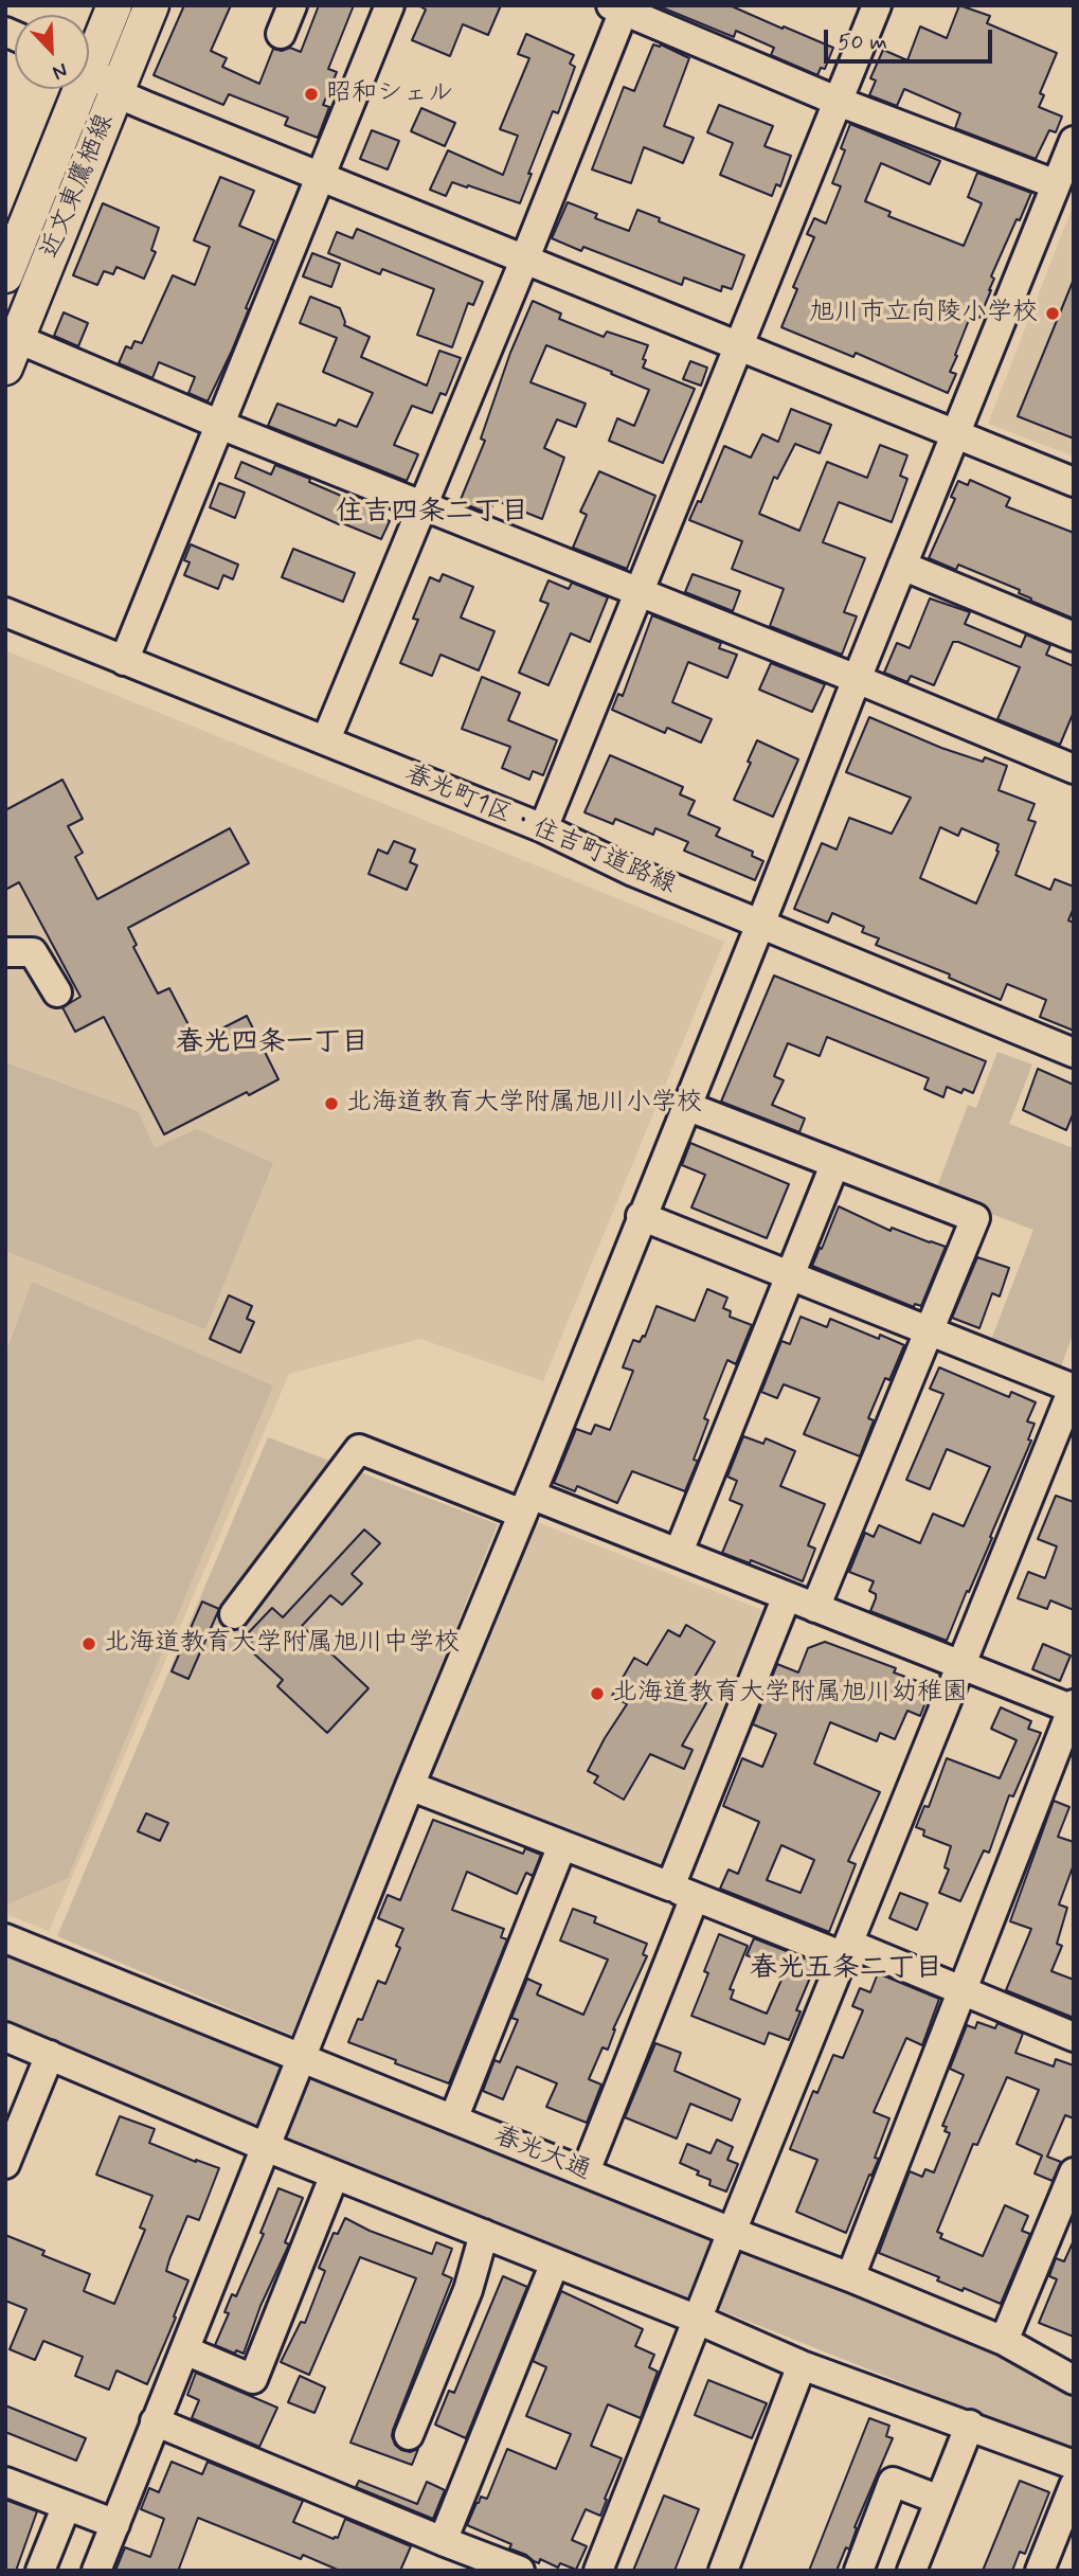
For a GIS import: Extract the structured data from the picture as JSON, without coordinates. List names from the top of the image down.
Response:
{
  "streets": {
    "main road": ["近文東鷹栖線"],
    "street": ["春光町1区・住吉町道路線", "春光大通"]
  },
  "districts": ["住吉四条二丁目", "春光四条一丁目", "春光五条二丁目"],
  "places": [
    "昭和シェル",
    "旭川市立向陵小学校",
    "北海道教育大学附属旭川小学校",
    "北海道教育大学附属旭川中学校",
    "北海道教育大学附属旭川幼稚園"
  ],
  "scale_bar": "50 m",
  "north": "bottom right"
}
